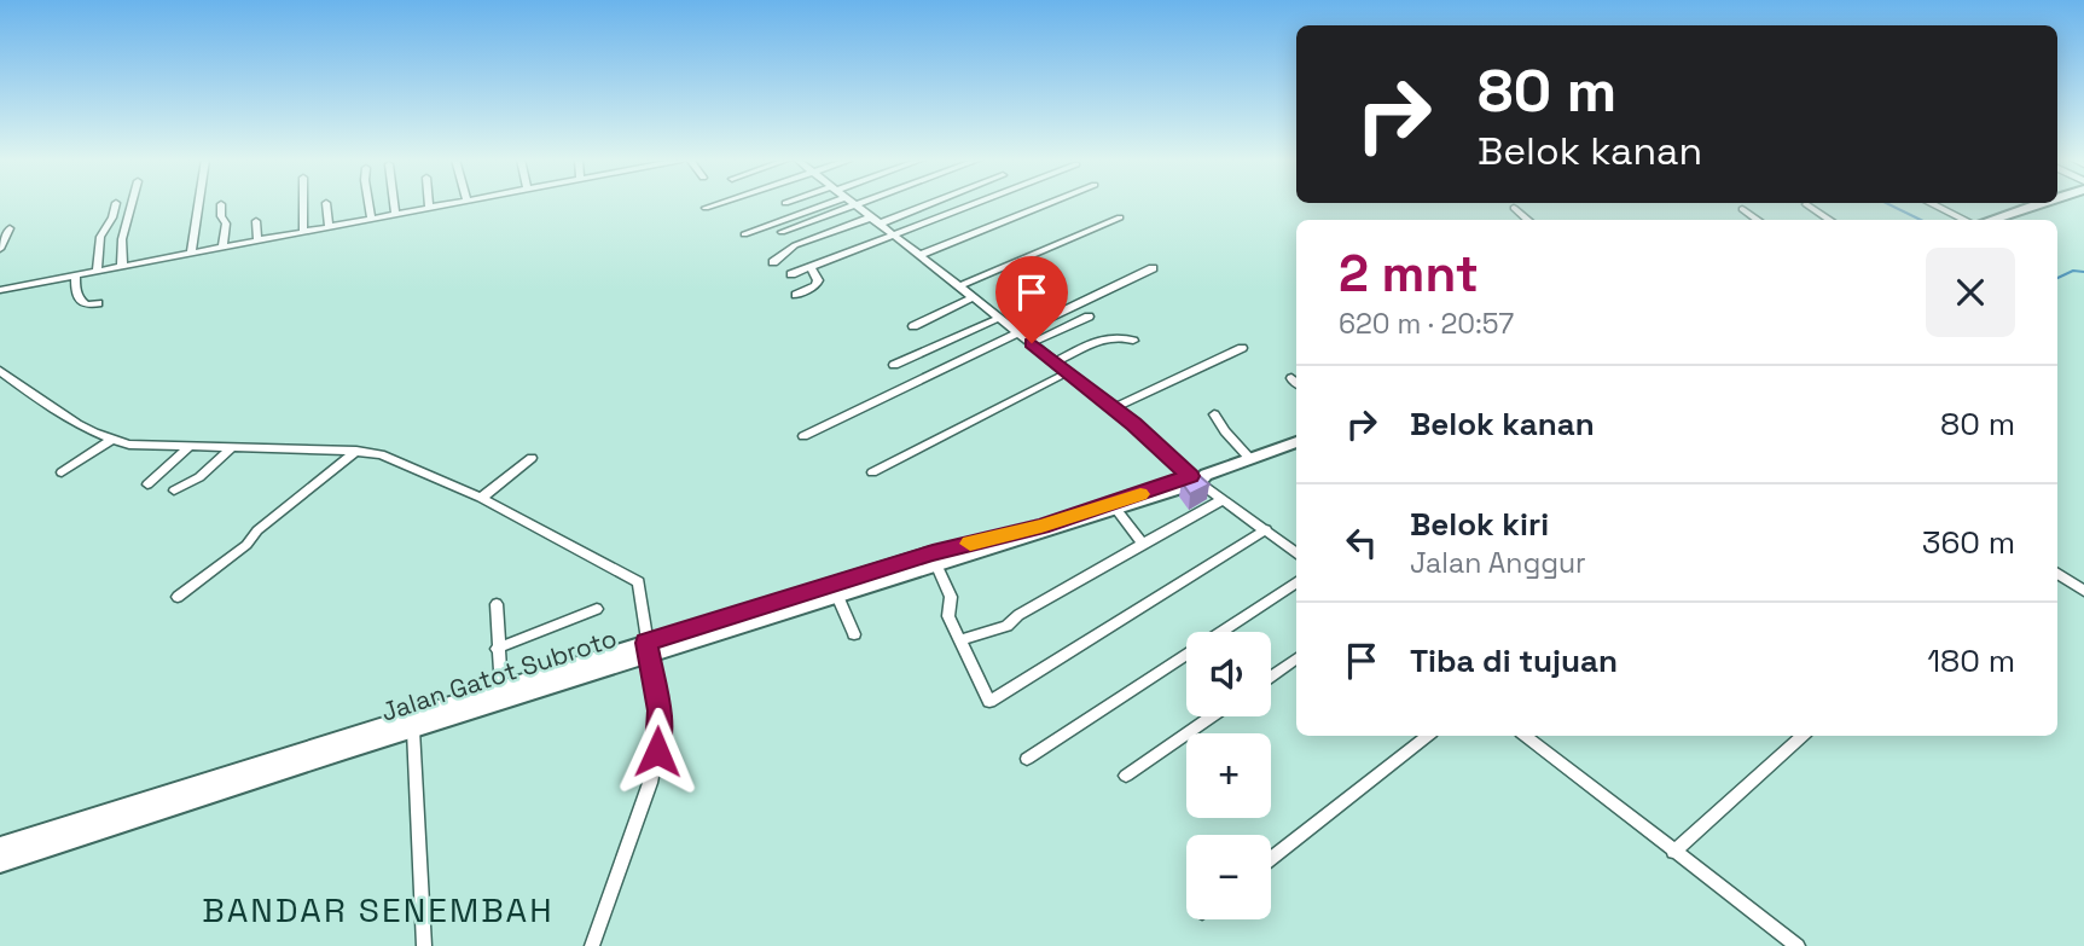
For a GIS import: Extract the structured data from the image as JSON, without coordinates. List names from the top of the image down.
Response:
{
  "streets": {
    "main road": ["Jalan Gatot Subroto"]
  },
  "districts": ["BANDAR SENEMBAH"],
  "page": {
    "turn": ["80 m", "Belok kanan"],
    "heading": ["2 mnt", "620 m · 20:57"],
    "list": [
      {
        "name": "Belok kanan",
        "value": "80 m"
      },
      {
        "name": "Belok kiri",
        "note": "Jalan Anggur",
        "value": "360 m"
      },
      {
        "name": "Tiba di tujuan",
        "value": "180 m"
      }
    ],
    "map_buttons": ["+", "−"]
  }
}
